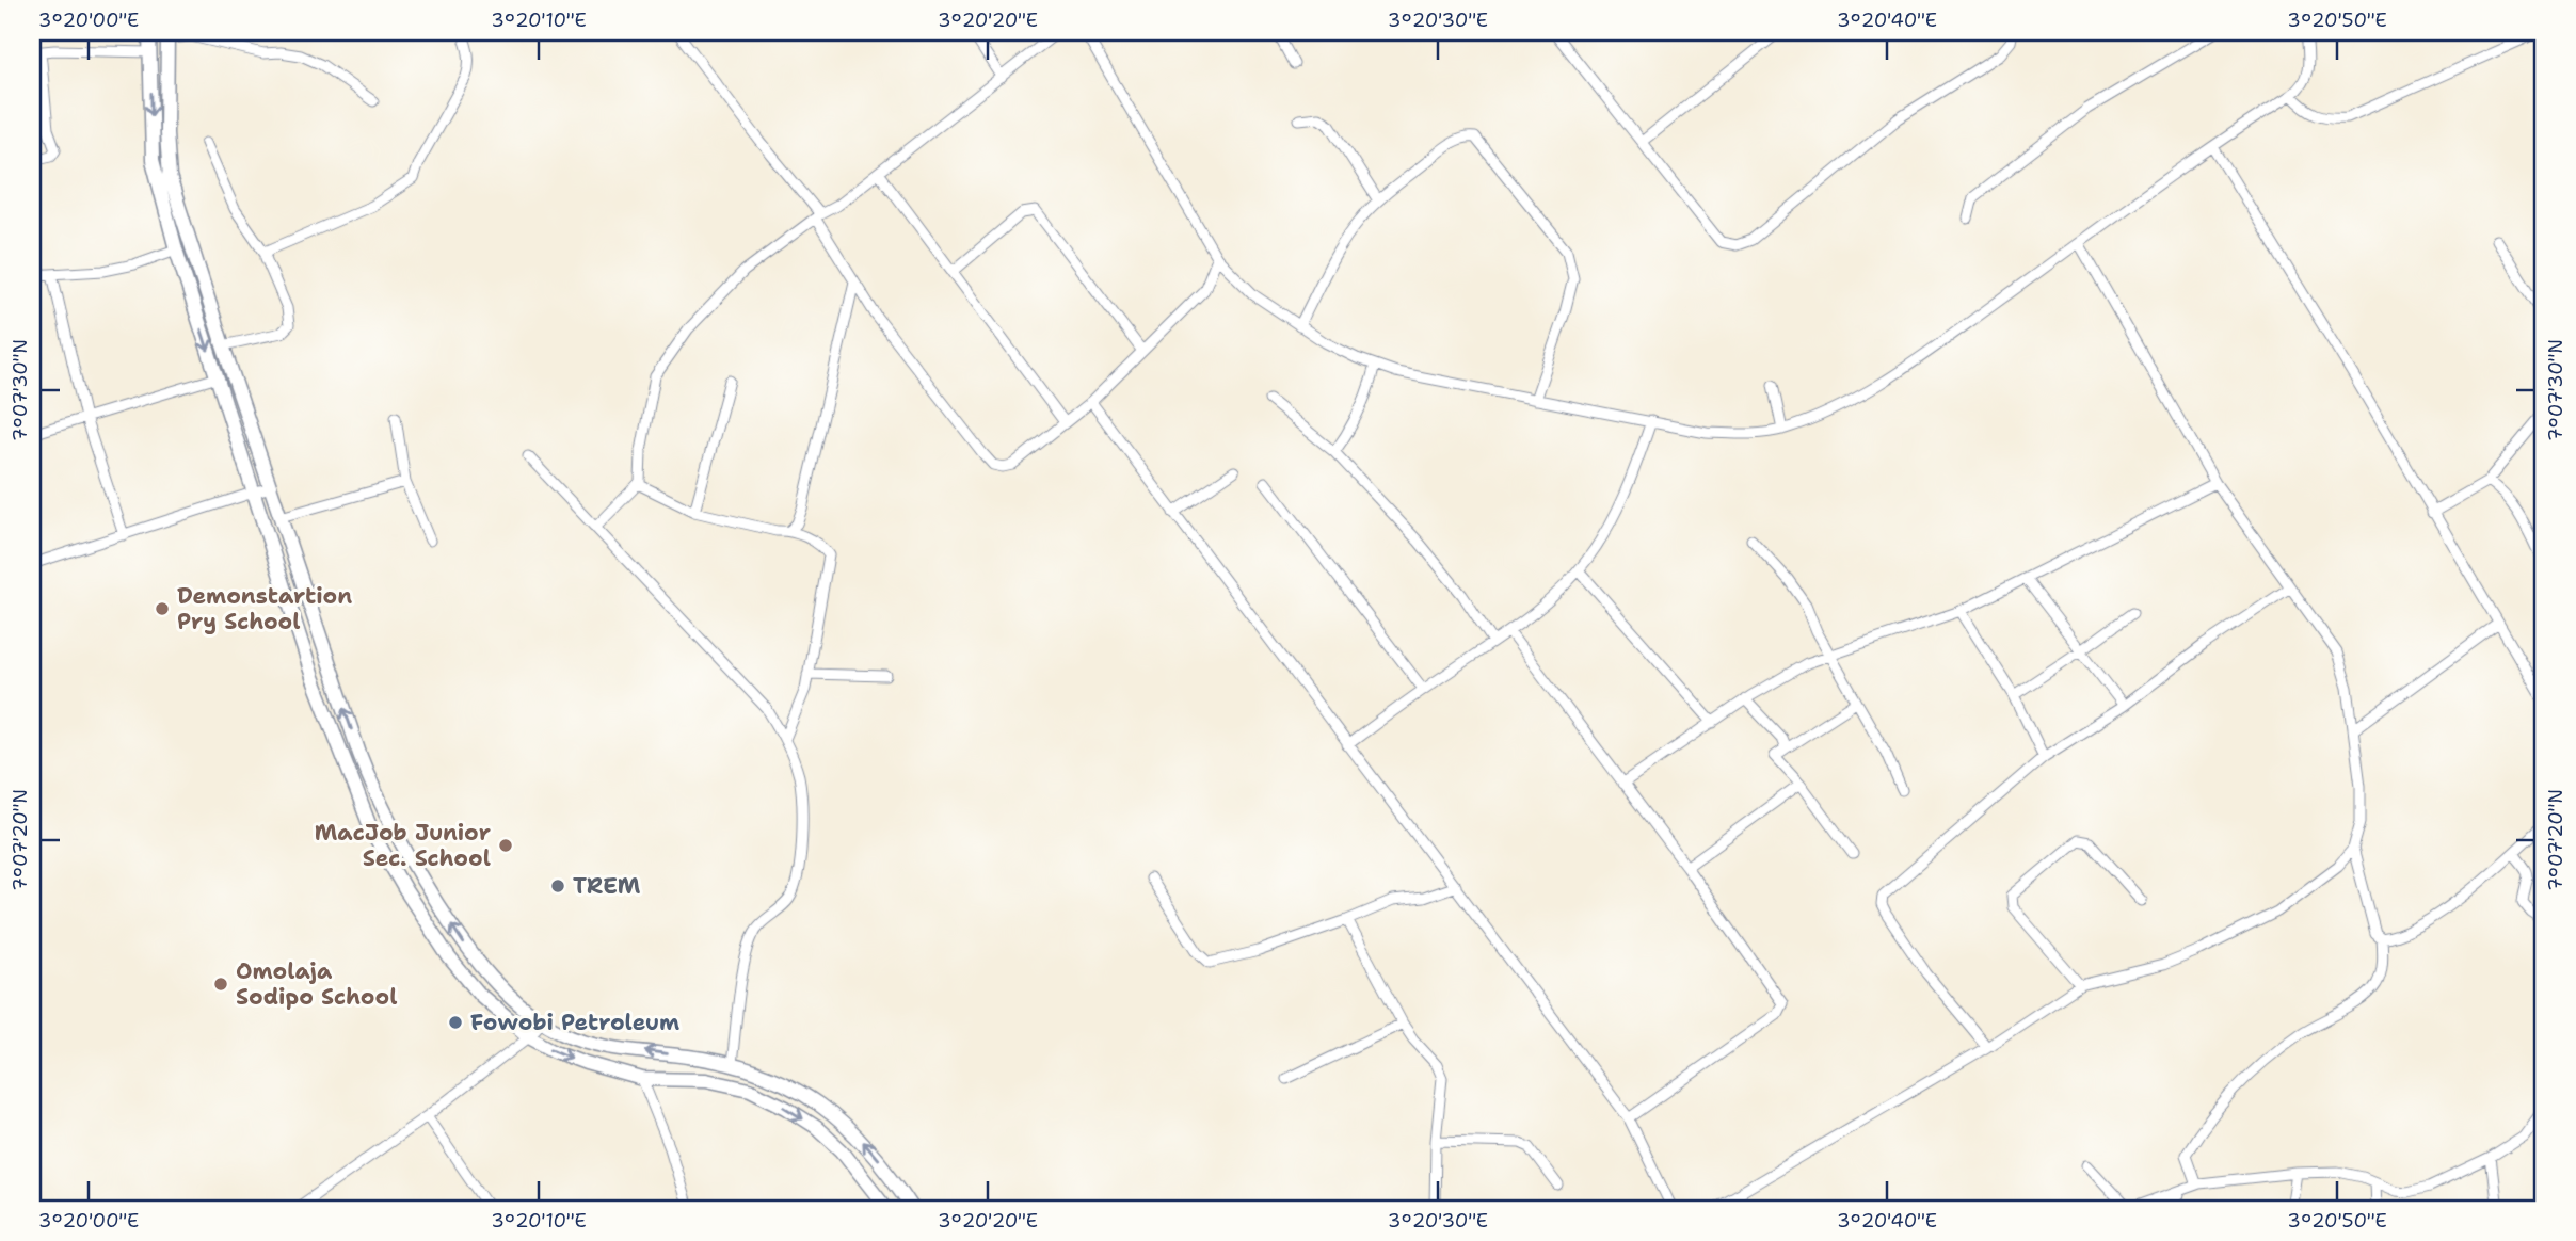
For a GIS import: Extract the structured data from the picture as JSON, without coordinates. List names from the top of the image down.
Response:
{
  "places": [
    "Demonstartion Pry School",
    "MacJob Junior Sec. School",
    "TREM",
    "Omolaja Sodipo School",
    "Fowobi Petroleum"
  ],
  "coordinates": [
    "3°20'00\"E",
    "3°20'10\"E",
    "3°20'20\"E",
    "3°20'30\"E",
    "3°20'40\"E",
    "3°20'50\"E",
    "7°07'30\"N",
    "7°07'20\"N"
  ]
}
